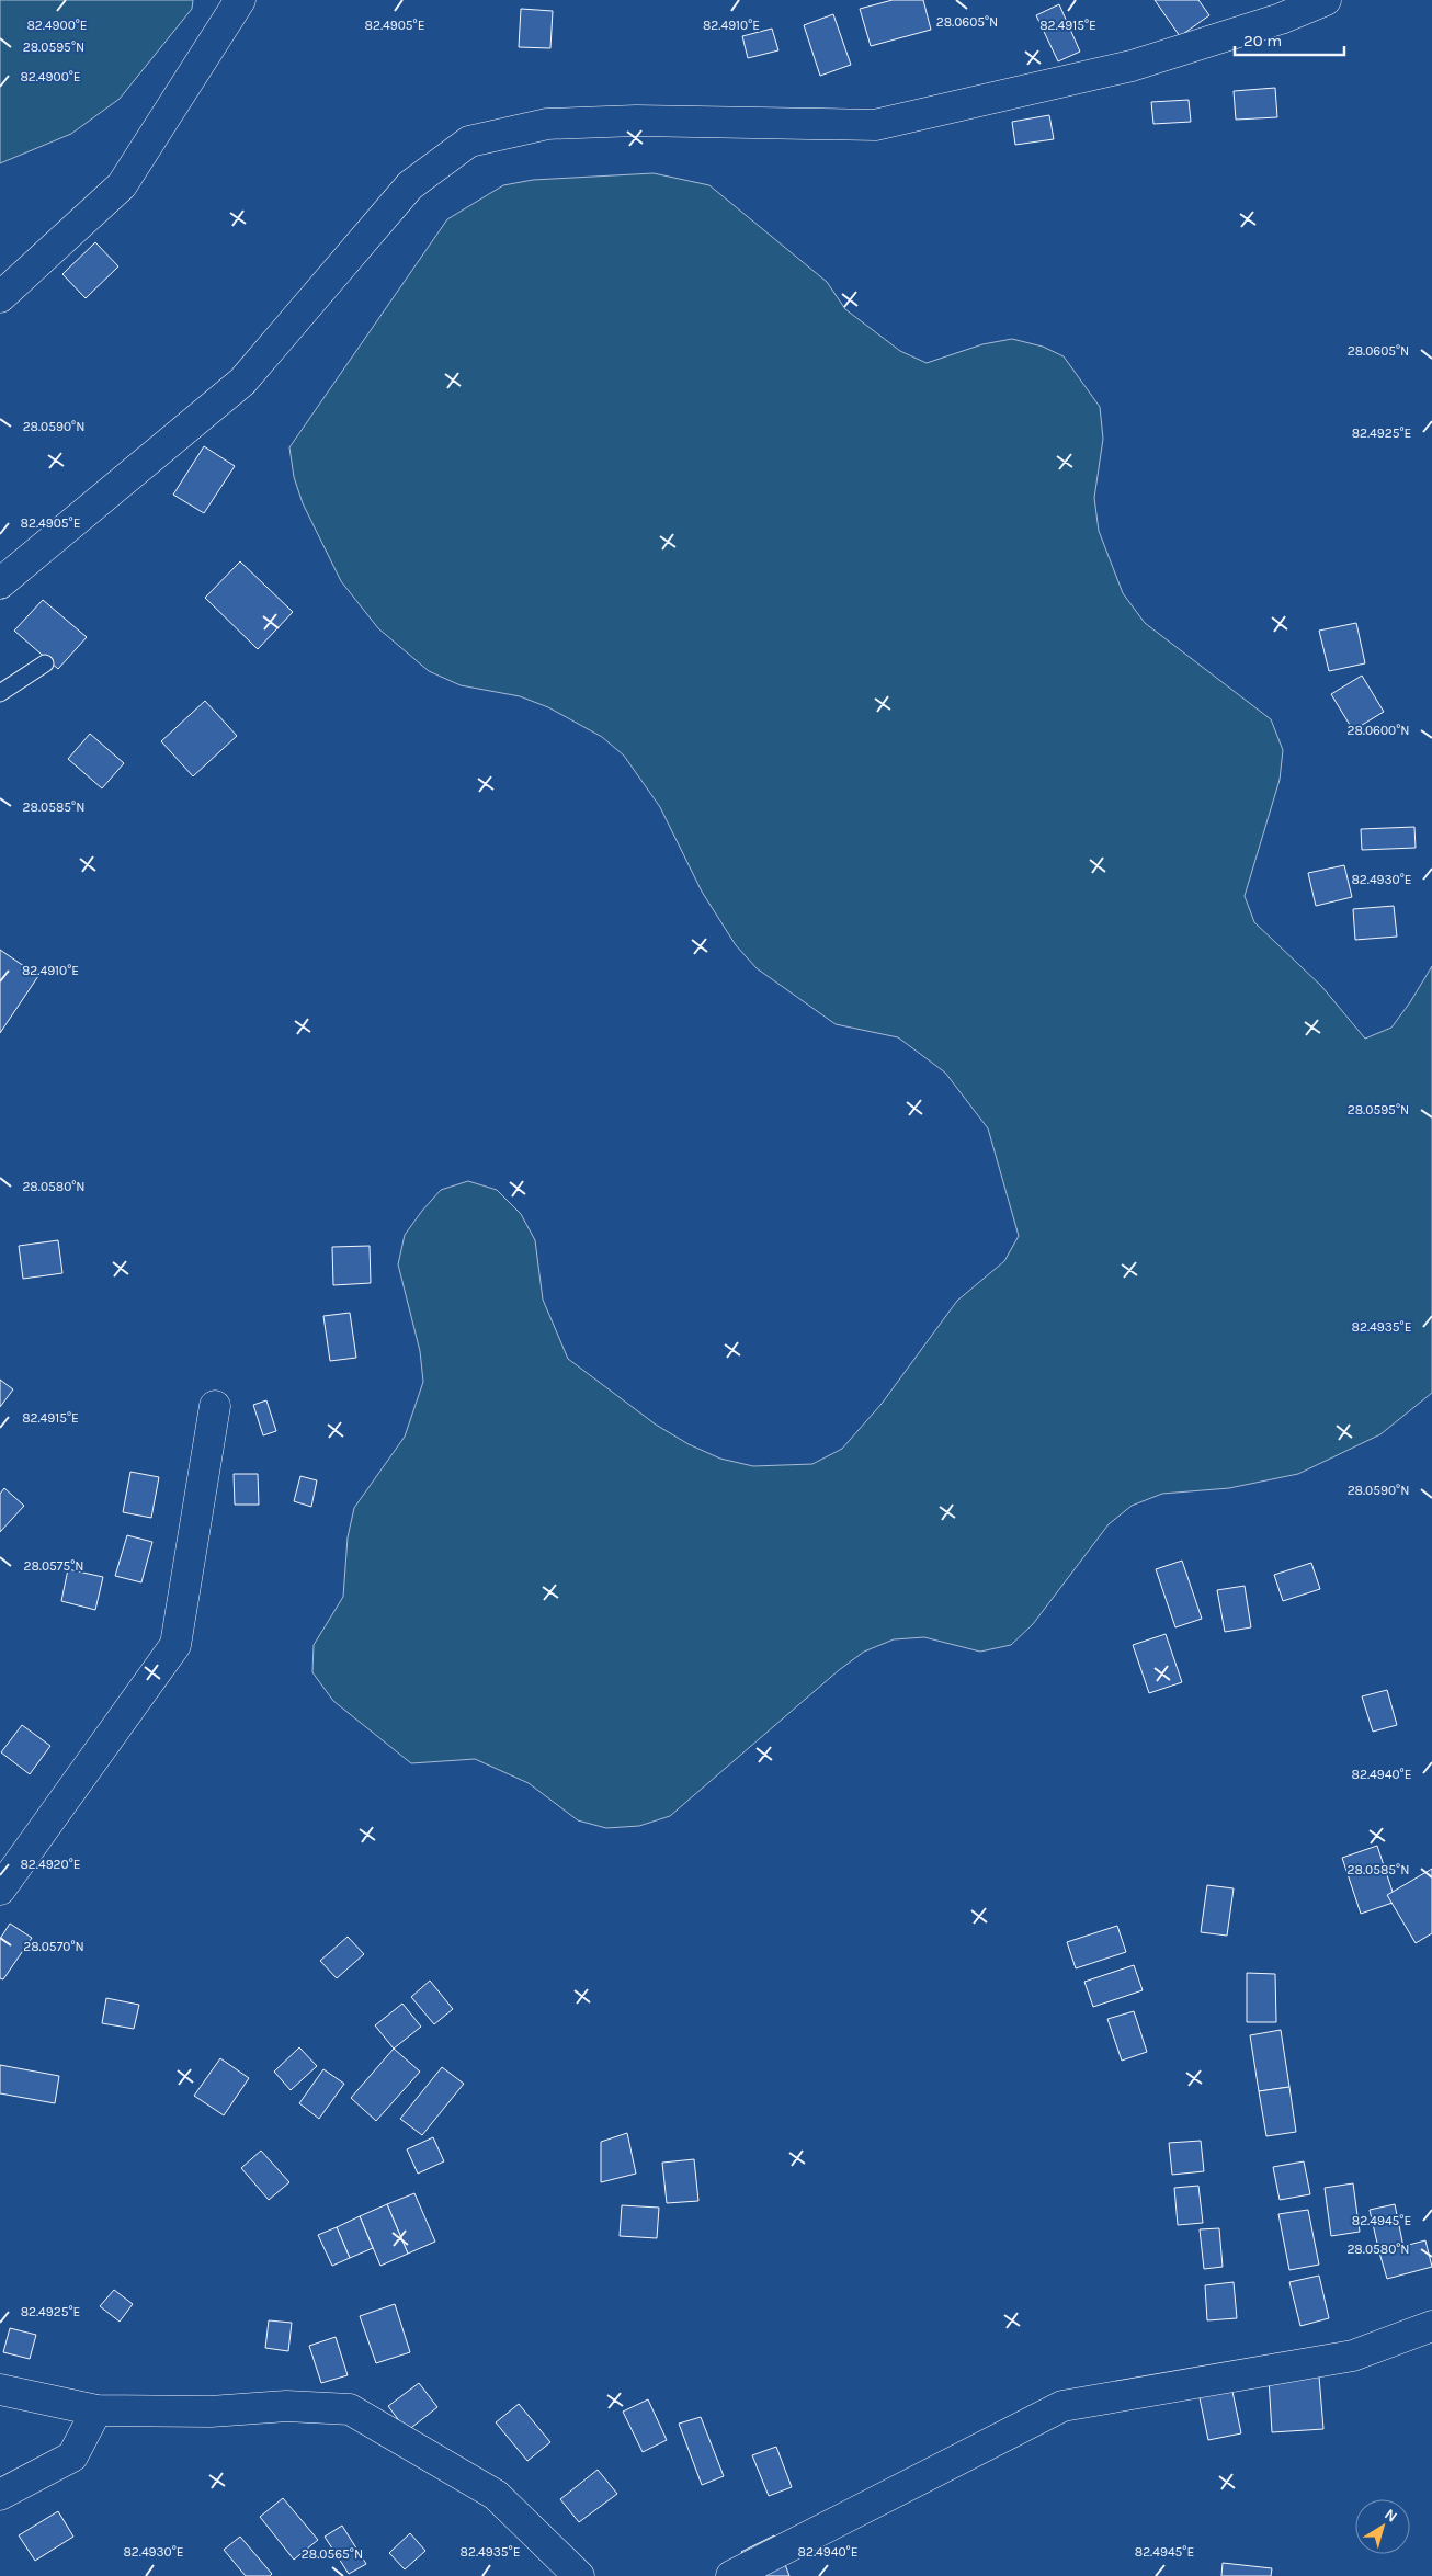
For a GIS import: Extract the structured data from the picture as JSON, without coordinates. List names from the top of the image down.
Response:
{
  "scale_bar": "20 m",
  "north": "top right",
  "coordinates": [
    "28.0605°N",
    "82.4900°E",
    "82.4905°E",
    "82.4910°E",
    "82.4915°E",
    "28.0595°N",
    "28.0590°N",
    "82.4925°E",
    "28.0600°N",
    "28.0585°N",
    "82.4930°E",
    "28.0580°N",
    "82.4935°E",
    "28.0575°N",
    "82.4940°E",
    "82.4920°E",
    "28.0570°N",
    "82.4945°E",
    "28.0565°N"
  ]
}
